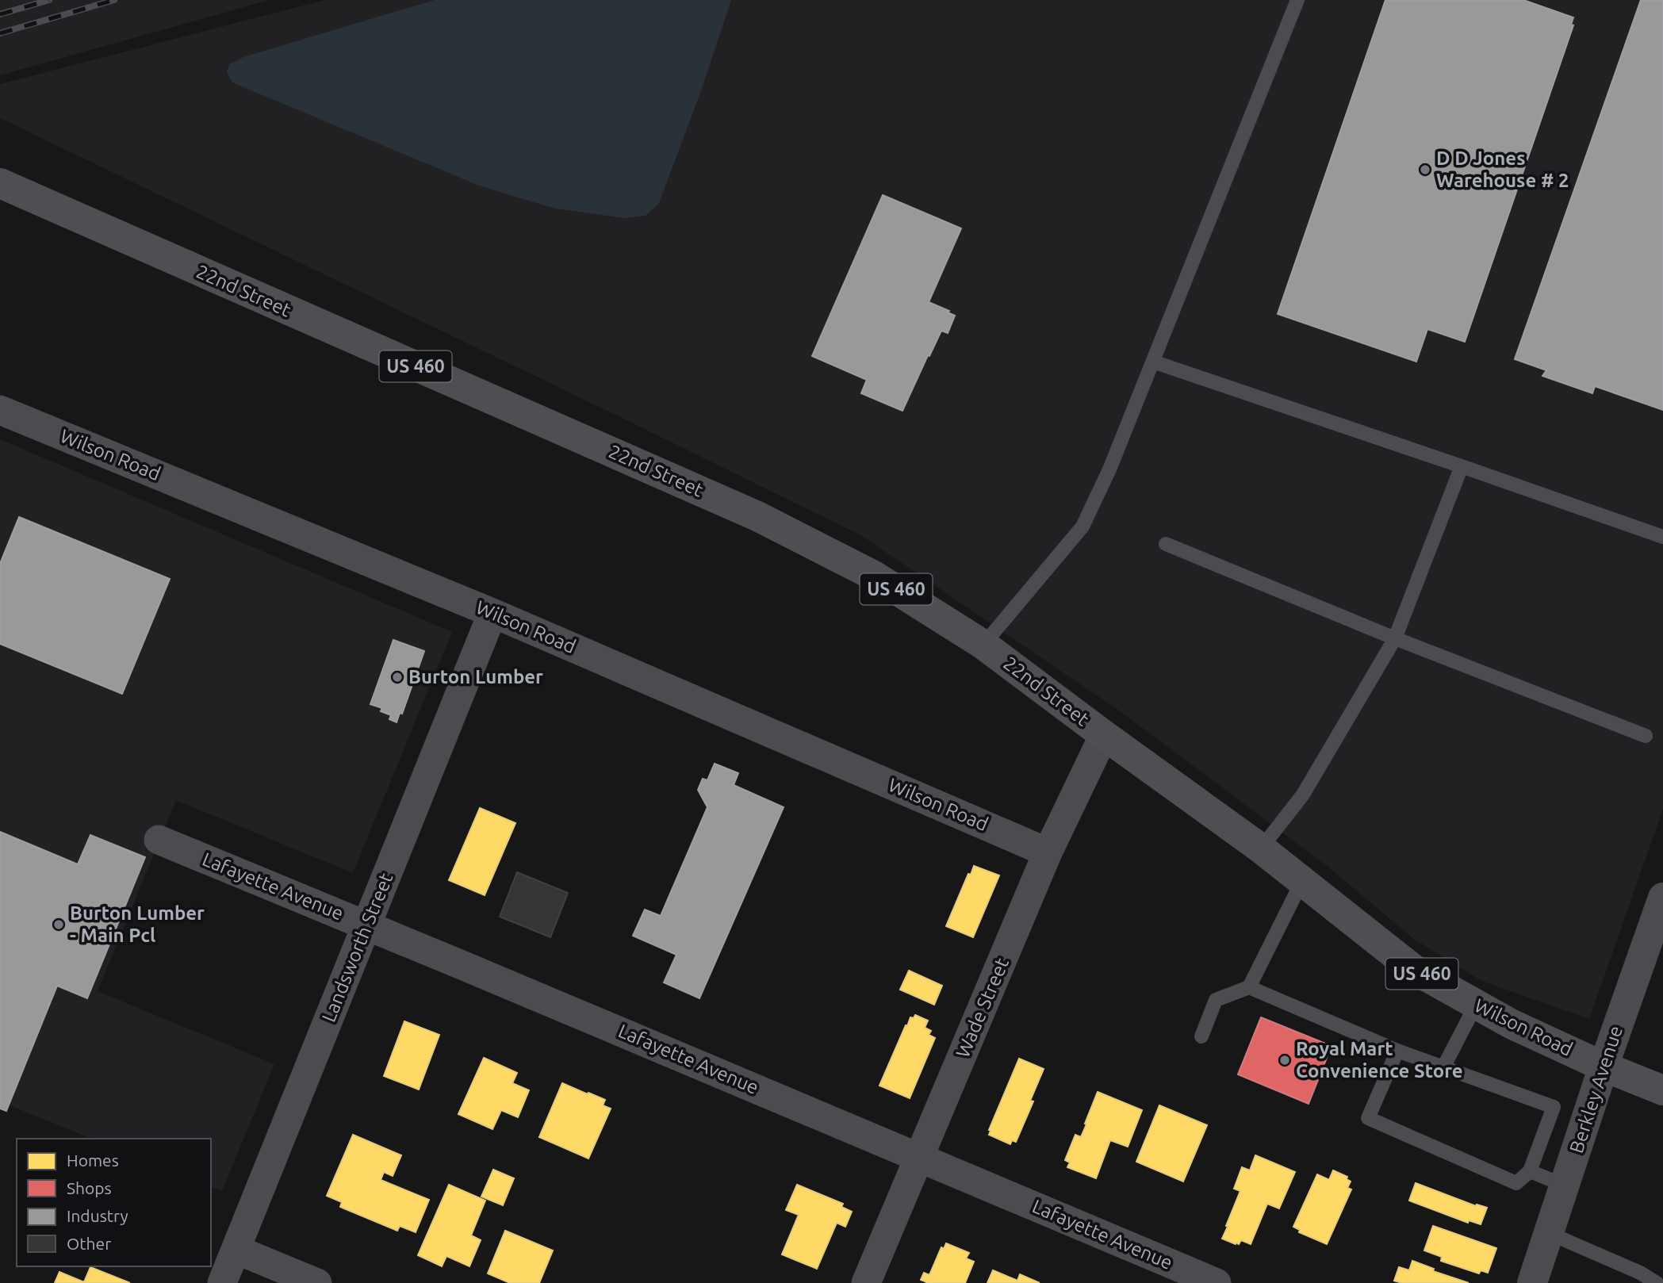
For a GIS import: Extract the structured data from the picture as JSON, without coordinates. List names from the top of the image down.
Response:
{
  "streets": {
    "main road": ["22nd Street", "US 460", "Wilson Road"],
    "street": [
      "Lafayette Avenue",
      "Landsworth Street",
      "Wade Street",
      "Berkley Avenue"
    ]
  },
  "crossings": [
    ["22nd Street", "Wilson Road"],
    ["22nd Street", "Wade Street"],
    ["Wilson Road", "Landsworth Street"],
    ["Wilson Road", "Wade Street"],
    ["Wilson Road", "Berkley Avenue"],
    ["Lafayette Avenue", "Landsworth Street"],
    ["Lafayette Avenue", "Wade Street"]
  ],
  "places": [
    "D D Jones Warehouse # 2",
    "Burton Lumber",
    "Burton Lumber - Main Pcl",
    "Royal Mart Convenience Store"
  ],
  "legend": [
    "Homes",
    "Shops",
    "Industry",
    "Other"
  ]
}
